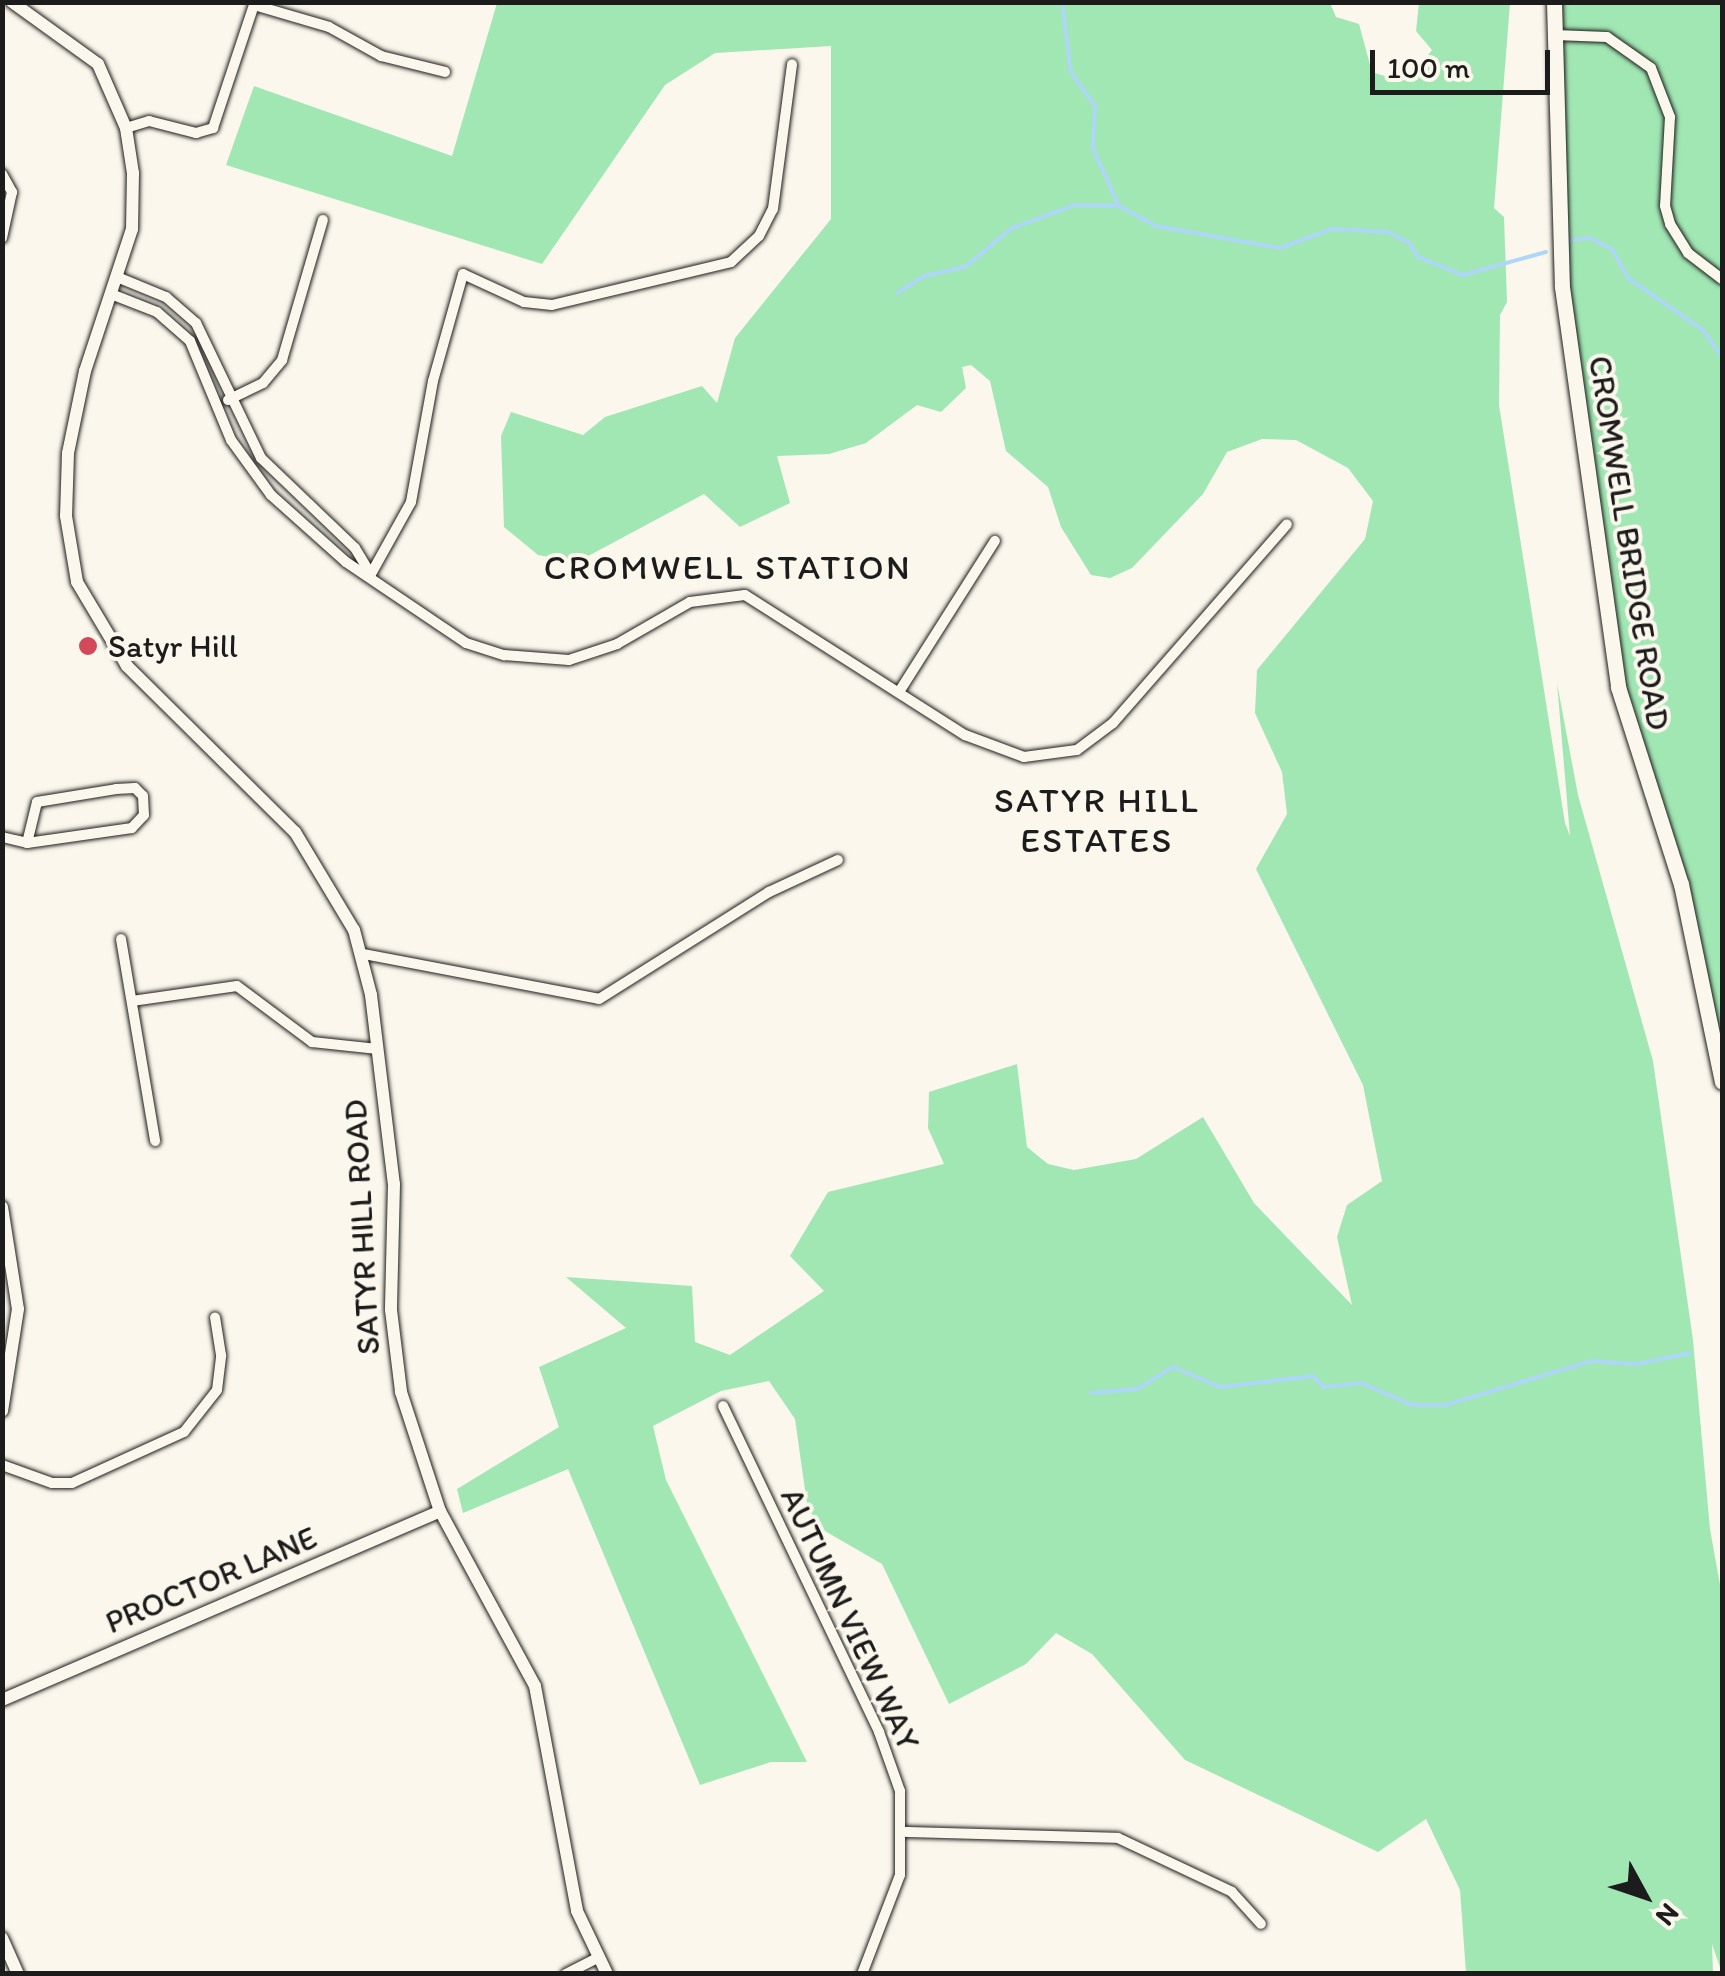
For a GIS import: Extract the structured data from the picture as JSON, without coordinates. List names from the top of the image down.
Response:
{
  "streets": {
    "main road": ["CROMWELL BRIDGE ROAD"],
    "street": ["SATYR HILL ROAD", "PROCTOR LANE", "AUTUMN VIEW WAY"]
  },
  "crossings": [
    ["SATYR HILL ROAD", "PROCTOR LANE"]
  ],
  "districts": ["CROMWELL STATION", "SATYR HILL ESTATES"],
  "places": ["Satyr Hill"],
  "scale_bar": "100 m",
  "north": "bottom right"
}
